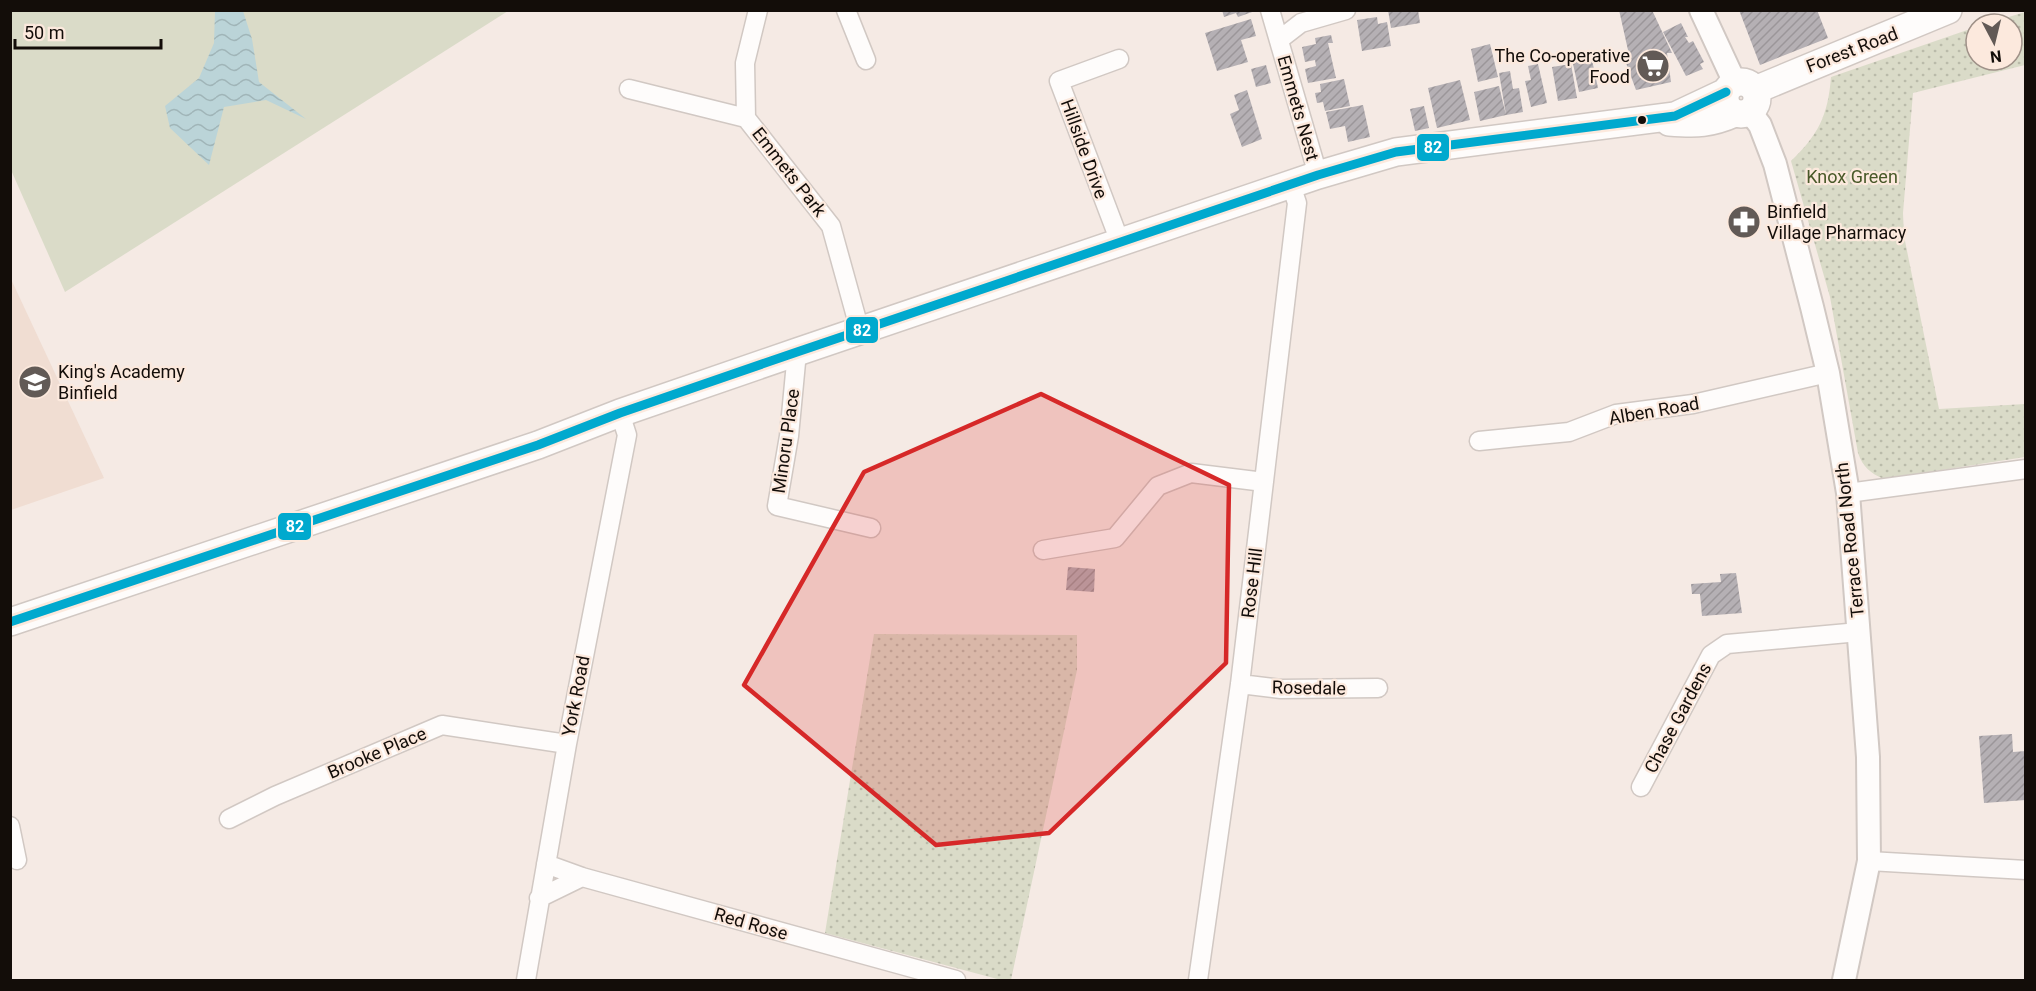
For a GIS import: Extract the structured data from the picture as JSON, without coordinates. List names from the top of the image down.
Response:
{
  "streets": {
    "main road": ["Forest Road"],
    "street": [
      "Emmets Nest",
      "Hillside Drive",
      "Emmets Park",
      "Alben Road",
      "Minoru Place",
      "Terrace Road North",
      "Rose Hill",
      "Rosedale",
      "York Road",
      "Chase Gardens",
      "Brooke Place",
      "Red Rose"
    ]
  },
  "crossings": [
    ["Forest Road", "Emmets Nest"],
    ["Forest Road", "Hillside Drive"],
    ["Forest Road", "Emmets Park"],
    ["Forest Road", "Minoru Place"],
    ["Forest Road", "Terrace Road North"],
    ["Forest Road", "Rose Hill"],
    ["Forest Road", "York Road"],
    ["Alben Road", "Terrace Road North"],
    ["Terrace Road North", "Chase Gardens"],
    ["Rose Hill", "Rosedale"],
    ["York Road", "Brooke Place"],
    ["York Road", "Red Rose"]
  ],
  "parks": ["Knox Green"],
  "places": {
    "supermarket": ["The Co-operative Food"],
    "pharmacy": ["Binfield Village Pharmacy"],
    "school or university": ["King's Academy Binfield"]
  },
  "lines": ["transit line 82"],
  "scale_bar": "50 m",
  "north": "bottom"
}
